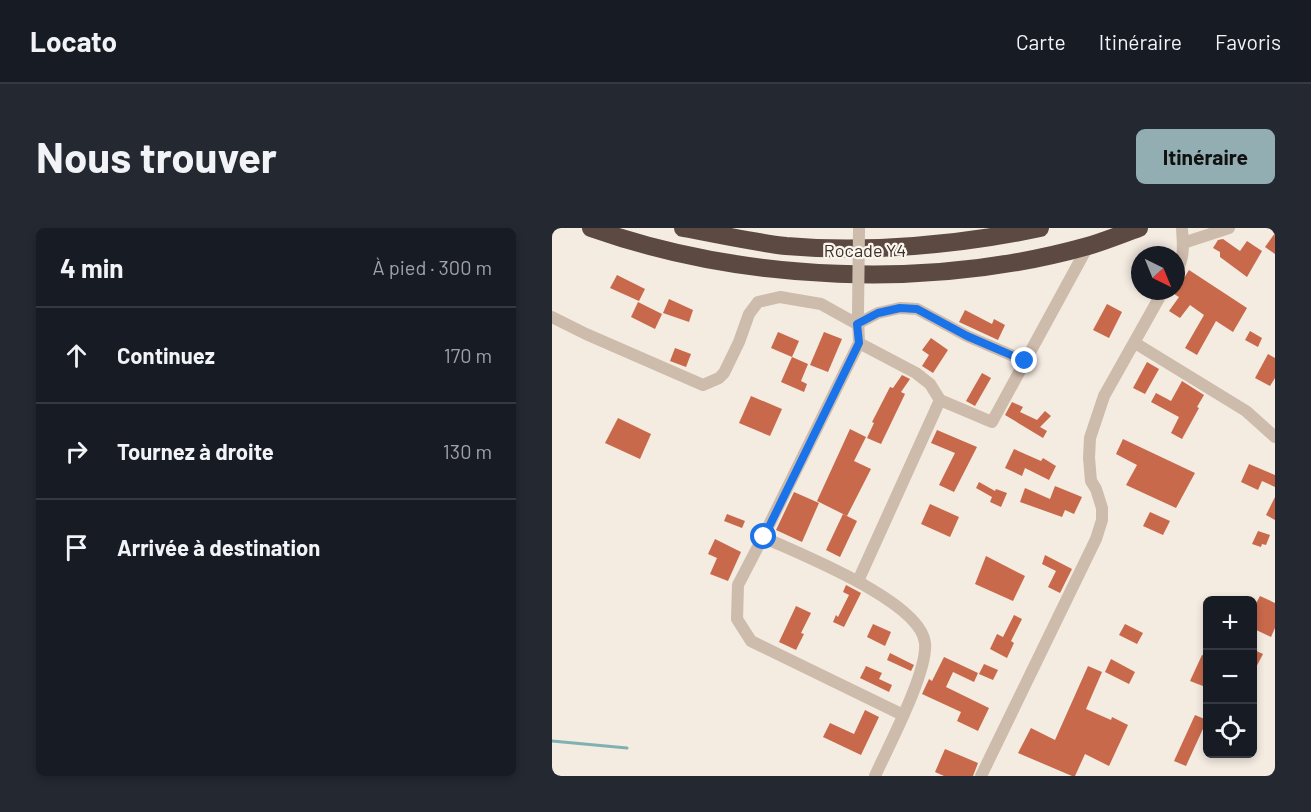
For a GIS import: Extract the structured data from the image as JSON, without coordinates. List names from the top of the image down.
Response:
{
  "streets": {
    "highway": ["Rocade Y4"]
  },
  "north": "bottom right",
  "page": {
    "header": "Locato",
    "nav": ["Carte", "Itinéraire", "Favoris"],
    "buttons": "Itinéraire",
    "title": "Nous trouver",
    "heading": ["4 min", "À pied · 300 m"],
    "list": [
      ["Continuez", "170 m"],
      ["Tournez à droite", "130 m"],
      "Arrivée à destination"
    ],
    "map_buttons": ["+", "−"]
  }
}
